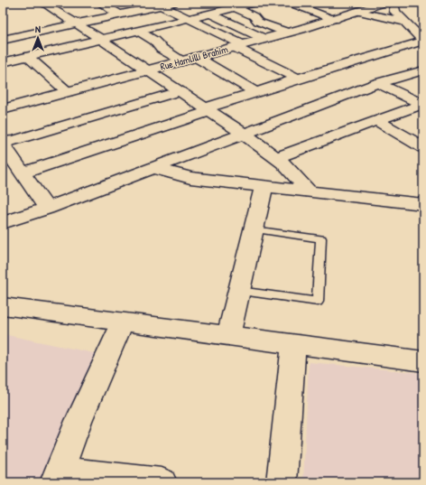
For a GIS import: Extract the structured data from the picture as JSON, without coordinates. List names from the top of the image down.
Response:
{
  "streets": {
    "street": ["Rue Hamlilli Brahim"]
  },
  "north": "top"
}
